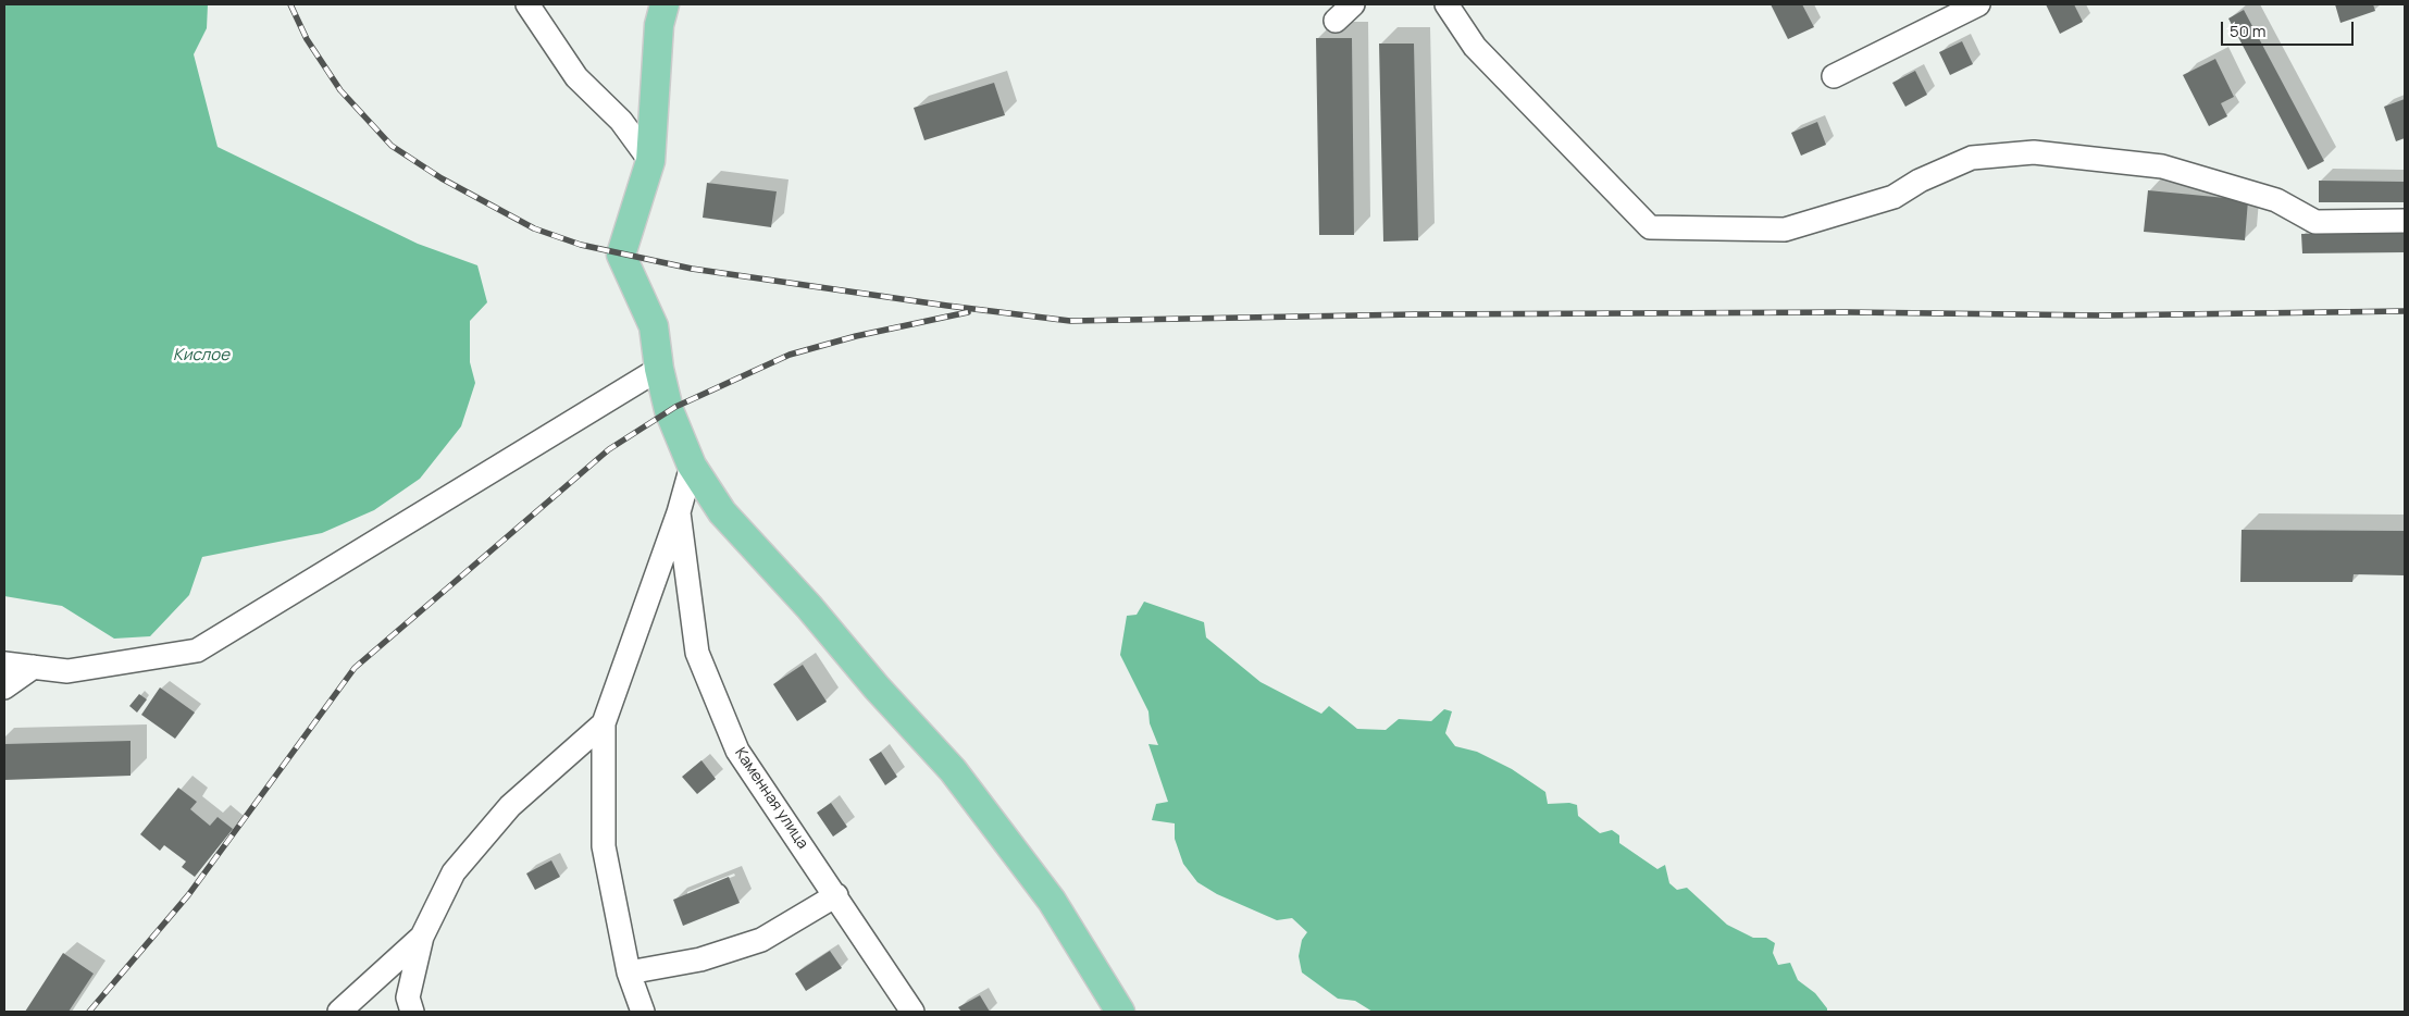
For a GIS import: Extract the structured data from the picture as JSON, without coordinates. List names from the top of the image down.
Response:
{
  "streets": {
    "street": ["Каменная улица"]
  },
  "water": ["Кислое"],
  "scale_bar": "50 m"
}
